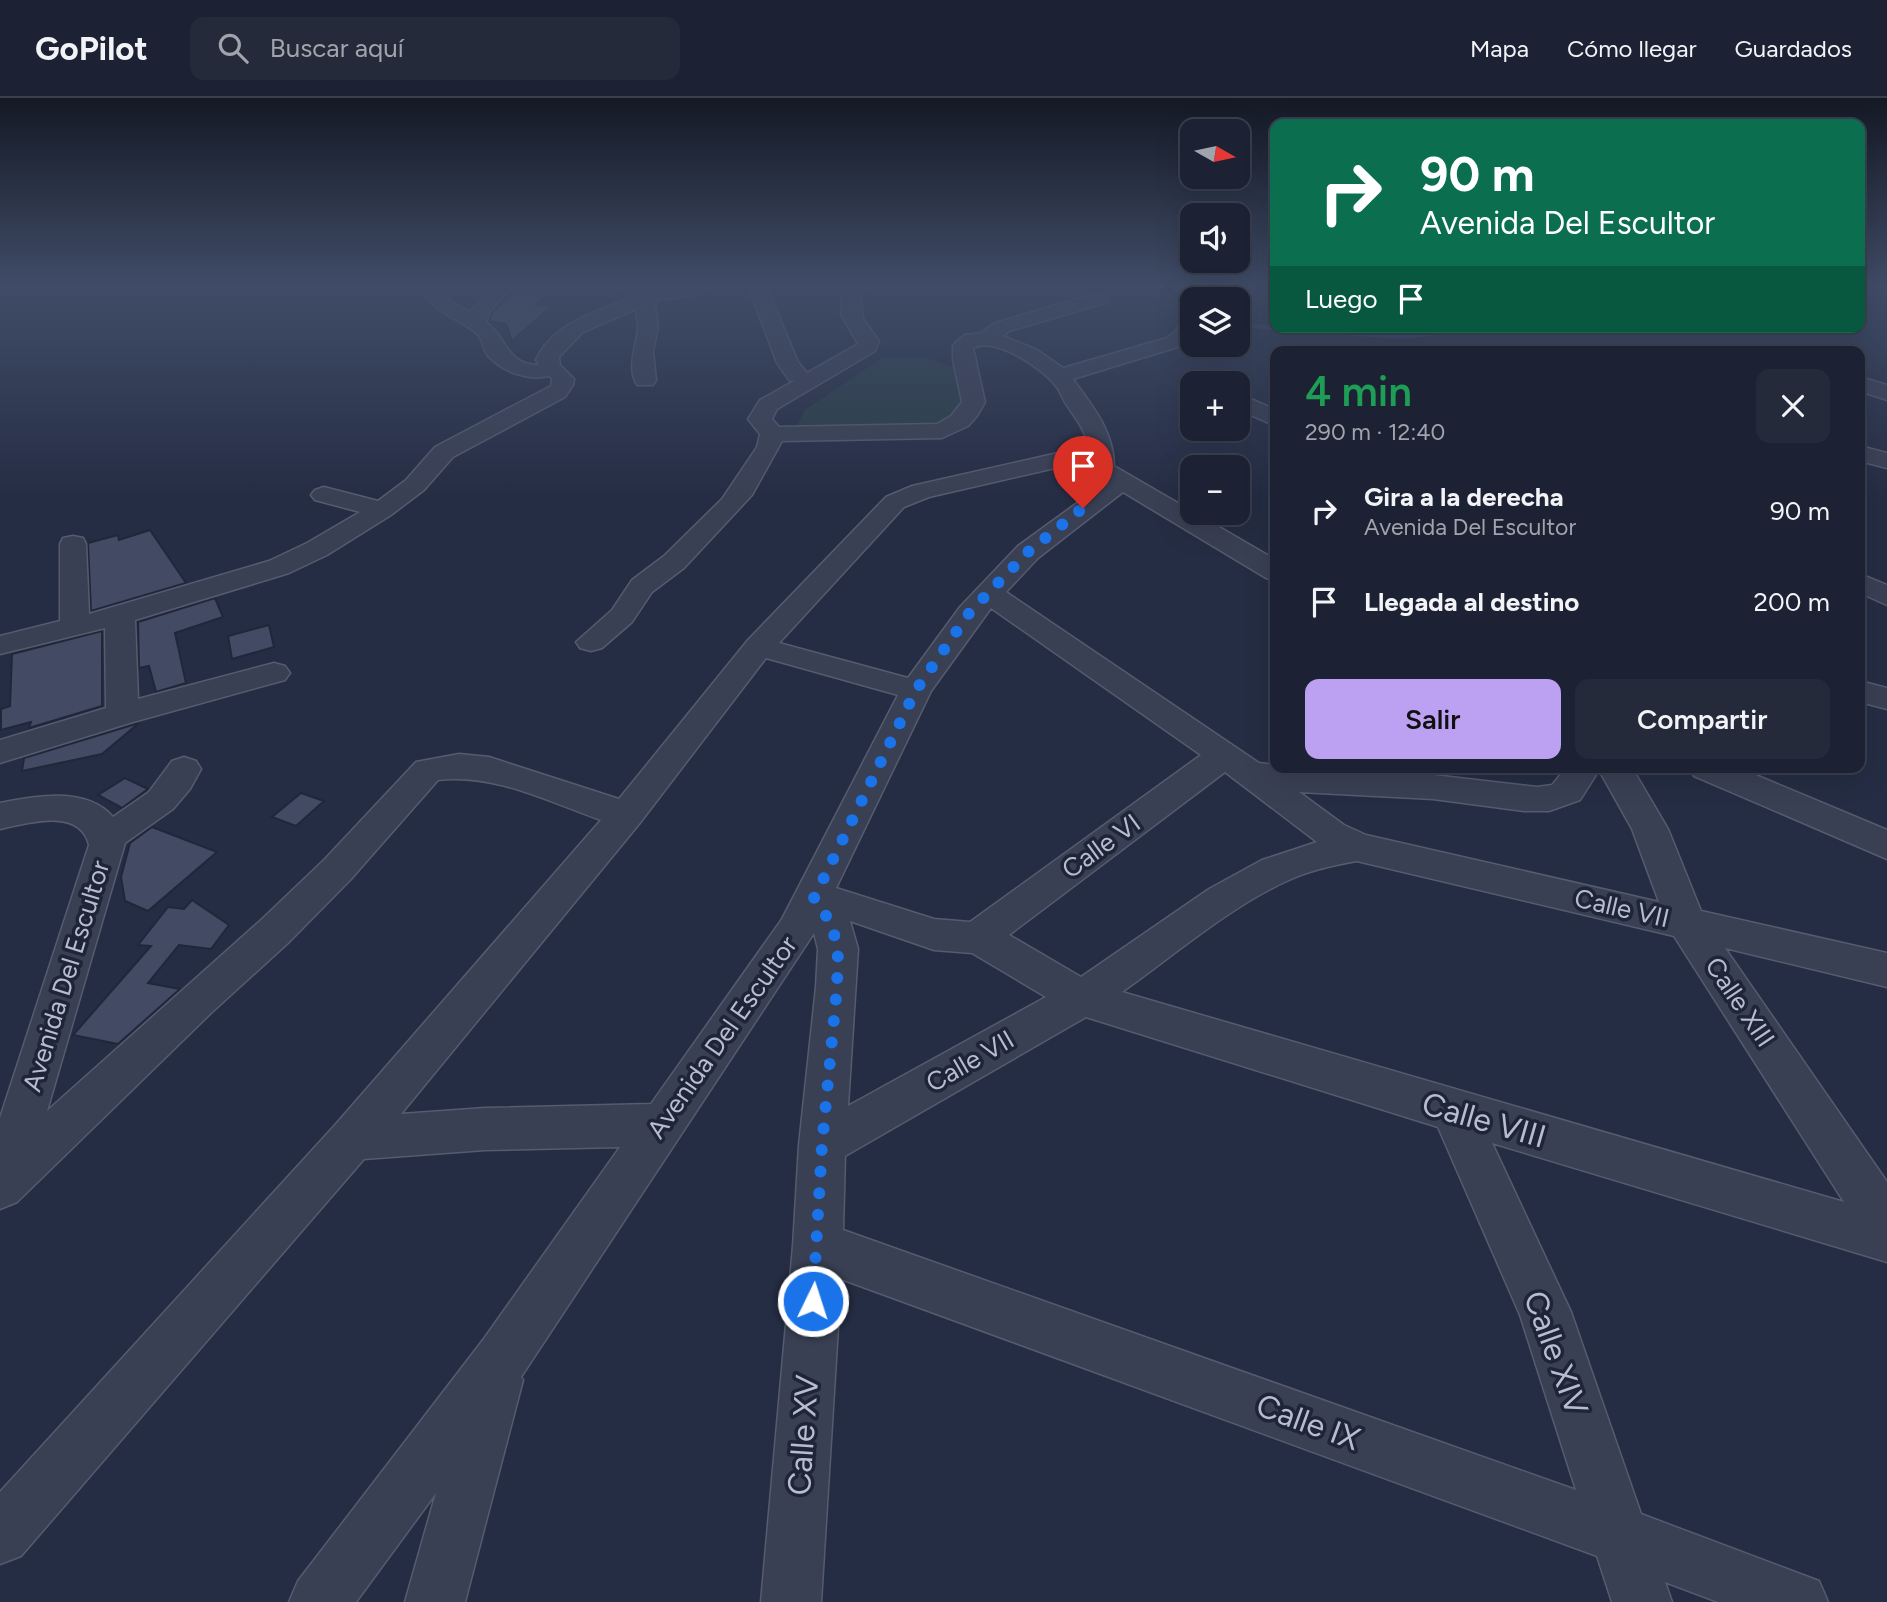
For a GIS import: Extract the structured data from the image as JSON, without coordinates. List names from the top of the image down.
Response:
{
  "streets": {
    "street": [
      "Calle VI",
      "Calle VII",
      "Avenida Del Escultor",
      "Calle XIII",
      "Calle VIII",
      "Calle XIV",
      "Calle IX",
      "Calle XV"
    ]
  },
  "crossings": [
    ["Calle VI", "Calle VIII"],
    ["Calle VII", "Calle XIII"],
    ["Calle VII", "Calle VIII"],
    ["Calle VII", "Calle XV"],
    ["Avenida Del Escultor", "Calle XV"],
    ["Calle VIII", "Calle XIV"],
    ["Calle XIV", "Calle IX"],
    ["Calle IX", "Calle XV"]
  ],
  "north": "right",
  "page": {
    "header": "GoPilot",
    "search": "Buscar aquí",
    "nav": ["Mapa", "Cómo llegar", "Guardados"],
    "map_buttons": ["+", "−"],
    "turn": ["90 m", "Avenida Del Escultor"],
    "then": "Luego",
    "heading": ["4 min", "290 m · 12:40"],
    "list": [
      {
        "name": "Gira a la derecha",
        "note": "Avenida Del Escultor",
        "value": "90 m"
      },
      {
        "name": "Llegada al destino",
        "value": "200 m"
      }
    ],
    "buttons": ["Salir", "Compartir"]
  }
}
